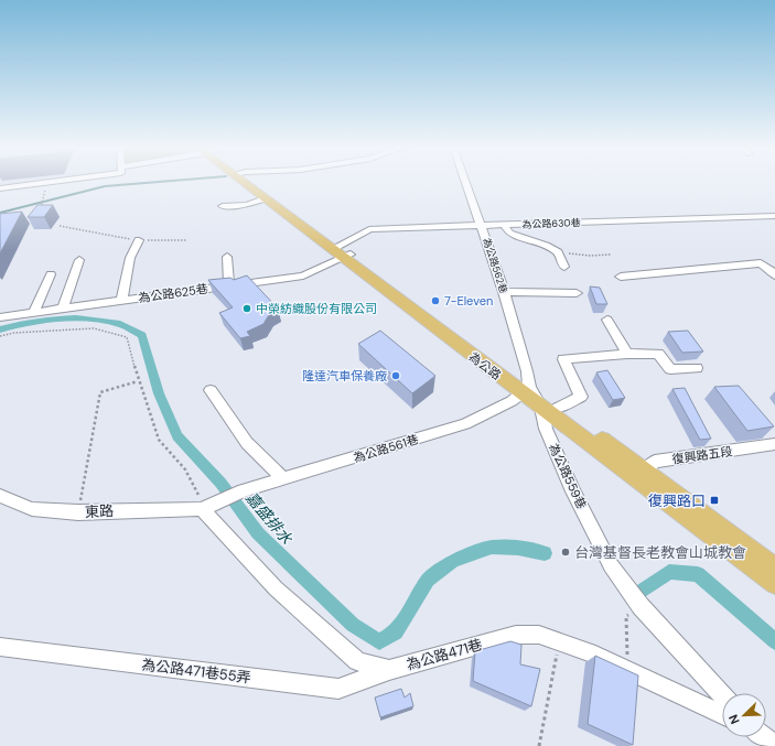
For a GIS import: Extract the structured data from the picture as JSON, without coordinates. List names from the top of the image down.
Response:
{
  "streets": {
    "main road": ["為公路"],
    "street": [
      "為公路630巷",
      "為公路562巷",
      "為公路625巷",
      "為公路561巷",
      "復興路五段",
      "為公路559巷",
      "東路",
      "為公路471巷",
      "為公路471巷55弄"
    ]
  },
  "crossings": [
    ["為公路630巷", "為公路562巷"],
    ["為公路630巷", "為公路625巷"],
    ["為公路630巷", "為公路"],
    ["為公路562巷", "為公路"],
    ["為公路562巷", "為公路561巷"],
    ["為公路625巷", "為公路"],
    ["為公路", "為公路561巷"],
    ["為公路", "復興路五段"],
    ["為公路", "為公路559巷"],
    ["為公路561巷", "東路"],
    ["為公路561巷", "為公路471巷"],
    ["東路", "為公路471巷"],
    ["為公路471巷", "為公路471巷55弄"]
  ],
  "water": ["嘉盛排水"],
  "places": {
    "other": [
      "7-Eleven",
      "中榮紡織股份有限公司",
      "隆達汽車保養廠",
      "台灣基督長老教會山城教會"
    ],
    "transit": ["復興路口"]
  },
  "north": "bottom left"
}
